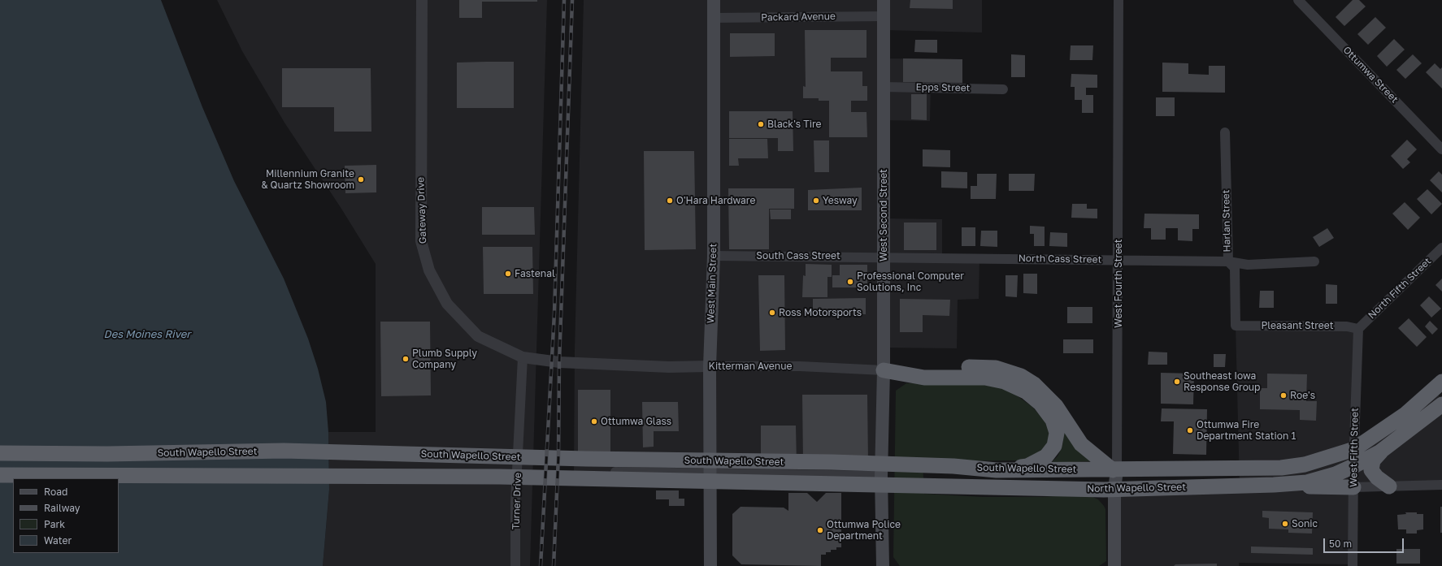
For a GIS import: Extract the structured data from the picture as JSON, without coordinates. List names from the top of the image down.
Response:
{
  "streets": {
    "highway": ["South Wapello Street", "North Wapello Street"],
    "main road": ["West Second Street", "West Main Street", "West Fourth Street"],
    "street": [
      "Packard Avenue",
      "Ottumwa Street",
      "Epps Street",
      "Gateway Drive",
      "Harlan Street",
      "South Cass Street",
      "North Cass Street",
      "North Fifth Street",
      "Pleasant Street",
      "Kitterman Avenue",
      "West Fifth Street",
      "Turner Drive"
    ]
  },
  "crossings": [
    ["Packard Avenue", "West Second Street"],
    ["Packard Avenue", "West Main Street"],
    ["Epps Street", "West Second Street"],
    ["Gateway Drive", "Kitterman Avenue"],
    ["Gateway Drive", "Turner Drive"],
    ["West Second Street", "South Cass Street"],
    ["West Second Street", "North Cass Street"],
    ["West Second Street", "Kitterman Avenue"],
    ["West Second Street", "South Wapello Street"],
    ["Harlan Street", "North Cass Street"],
    ["Harlan Street", "Pleasant Street"],
    ["South Cass Street", "North Cass Street"],
    ["South Cass Street", "West Main Street"],
    ["North Cass Street", "West Fourth Street"],
    ["West Main Street", "Kitterman Avenue"],
    ["West Main Street", "South Wapello Street"],
    ["West Fourth Street", "South Wapello Street"],
    ["West Fourth Street", "North Wapello Street"],
    ["North Fifth Street", "Pleasant Street"],
    ["North Fifth Street", "West Fifth Street"],
    ["Pleasant Street", "West Fifth Street"],
    ["West Fifth Street", "South Wapello Street"],
    ["West Fifth Street", "North Wapello Street"],
    ["South Wapello Street", "North Wapello Street"]
  ],
  "water": ["Des Moines River"],
  "places": [
    "Black's Tire",
    "Millennium Granite & Quartz Showroom",
    "O'Hara Hardware",
    "Yesway",
    "Fastenal",
    "Professional Computer Solutions, Inc",
    "Ross Motorsports",
    "Plumb Supply Company",
    "Southeast Iowa Response Group",
    "Roe's",
    "Ottumwa Glass",
    "Ottumwa Fire Department Station 1",
    "Sonic",
    "Ottumwa Police Department"
  ],
  "legend": [
    "Road",
    "Railway",
    "Park",
    "Water"
  ],
  "scale_bar": "50 m"
}
